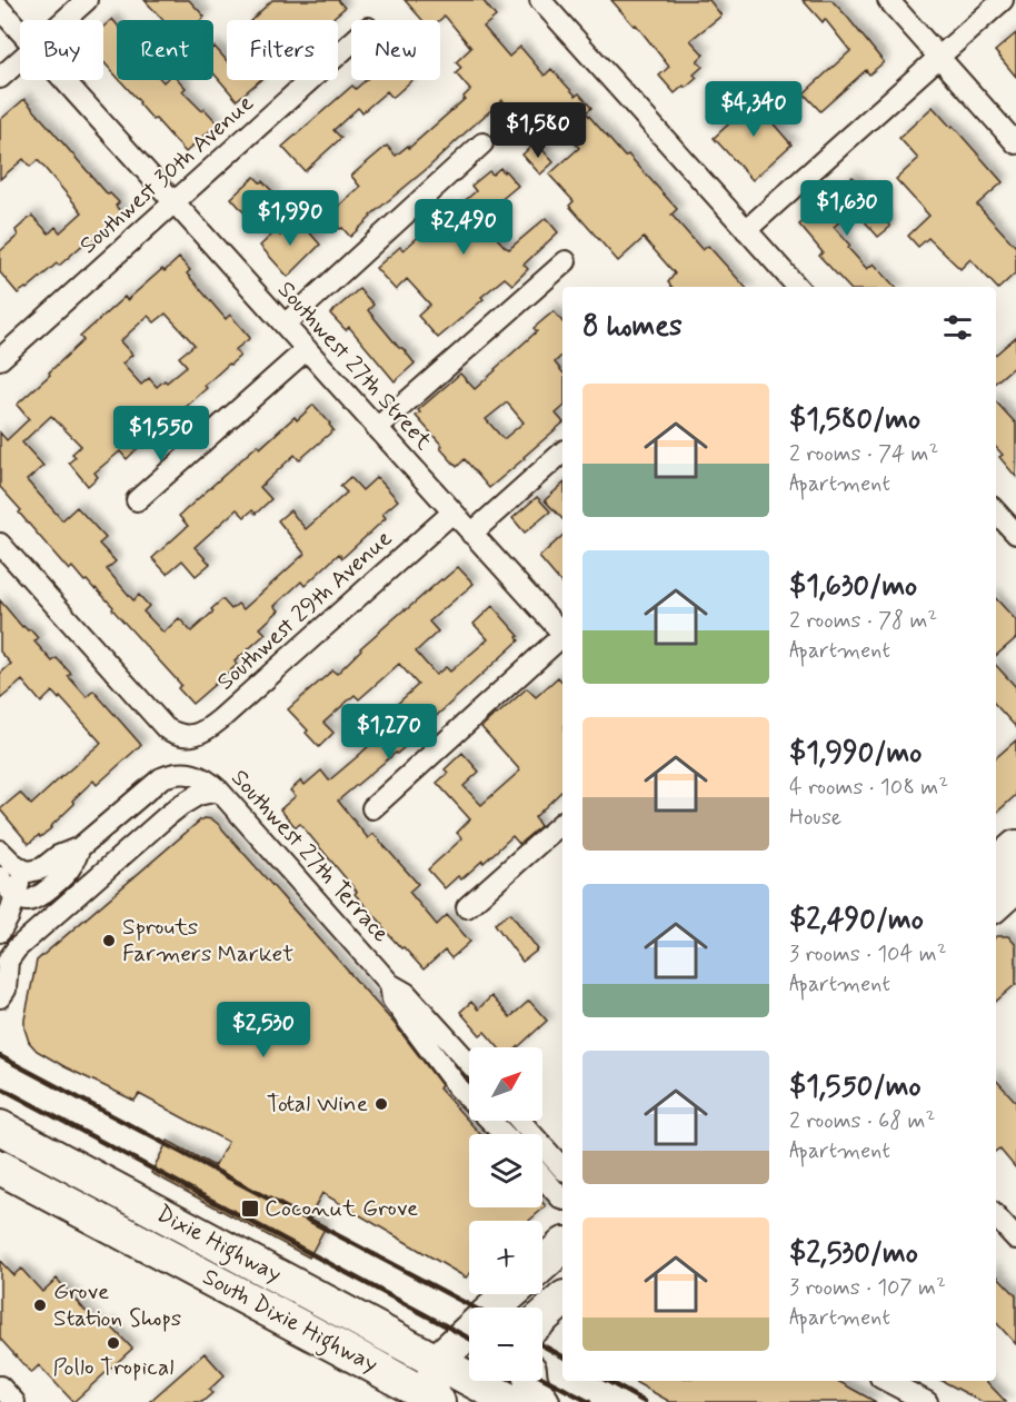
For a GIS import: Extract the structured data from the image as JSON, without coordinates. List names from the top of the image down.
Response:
{
  "streets": {
    "highway": ["Dixie Highway", "South Dixie Highway"],
    "street": [
      "Southwest 30th Avenue",
      "Southwest 27th Street",
      "Southwest 29th Avenue",
      "Southwest 27th Terrace"
    ]
  },
  "crossings": [
    ["Southwest 30th Avenue", "Southwest 27th Street"],
    ["Southwest 27th Street", "Southwest 29th Avenue"]
  ],
  "places": {
    "other": [
      "Sprouts Farmers Market",
      "Total Wine",
      "Grove Station Shops",
      "Pollo Tropical"
    ],
    "transit": ["Coconut Grove"]
  },
  "north": "top right",
  "page": {
    "chip": [
      "Buy",
      "Rent",
      "Filters",
      "New"
    ],
    "price": [
      "$4,340",
      "$1,580",
      "$1,630",
      "$1,990",
      "$2,490",
      "$1,550",
      "$1,270",
      "$2,530"
    ],
    "heading": "8 homes",
    "list": [
      {
        "name": "$1,580/mo",
        "note": "2 rooms · 74 m² · Apartment"
      },
      {
        "name": "$1,630/mo",
        "note": "2 rooms · 78 m² · Apartment"
      },
      {
        "name": "$1,990/mo",
        "note": "4 rooms · 108 m² · House"
      },
      {
        "name": "$2,490/mo",
        "note": "3 rooms · 104 m² · Apartment"
      },
      {
        "name": "$1,550/mo",
        "note": "2 rooms · 68 m² · Apartment"
      },
      {
        "name": "$2,530/mo",
        "note": "3 rooms · 107 m² · Apartment"
      }
    ],
    "map_buttons": ["+", "−"]
  }
}
